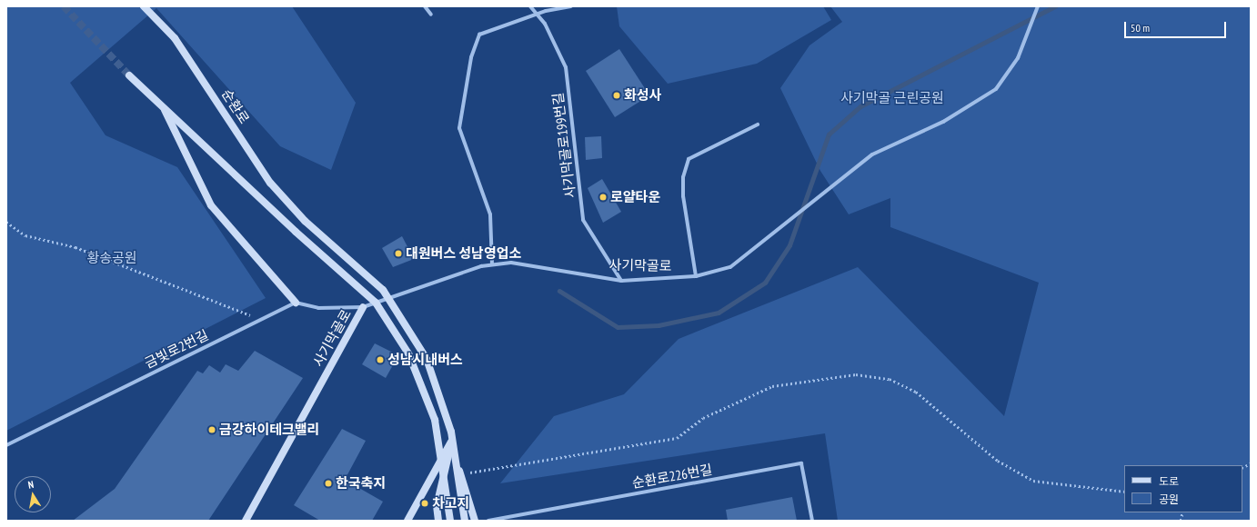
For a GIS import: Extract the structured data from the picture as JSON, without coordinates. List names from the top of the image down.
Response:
{
  "streets": {
    "main road": ["순환로", "사기막골로"],
    "street": ["사기막골로199번길", "금빛로2번길", "순환로226번길"]
  },
  "crossings": [
    ["사기막골로199번길", "사기막골로"]
  ],
  "parks": ["사기막골 근린공원", "황송공원"],
  "places": [
    "화성사",
    "로얄타운",
    "대원버스 성남영업소",
    "성남시내버스",
    "금강하이테크밸리",
    "한국축지",
    "차고지"
  ],
  "legend": ["도로", "공원"],
  "scale_bar": "50 m",
  "north": "top"
}
